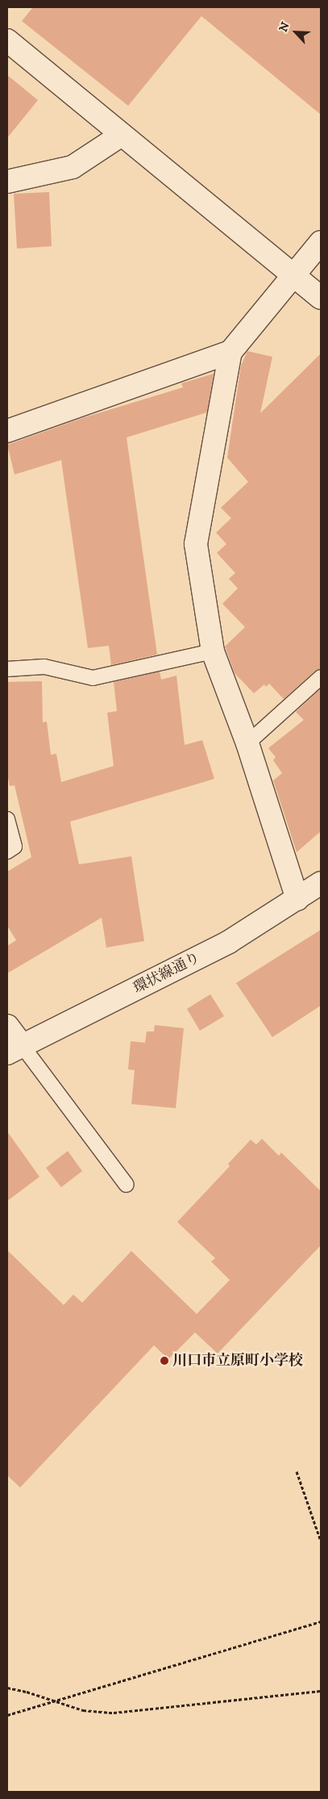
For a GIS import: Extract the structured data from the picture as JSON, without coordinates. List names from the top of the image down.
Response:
{
  "streets": {
    "street": ["環状線通り"]
  },
  "places": ["川口市立原町小学校"],
  "north": "top left"
}
